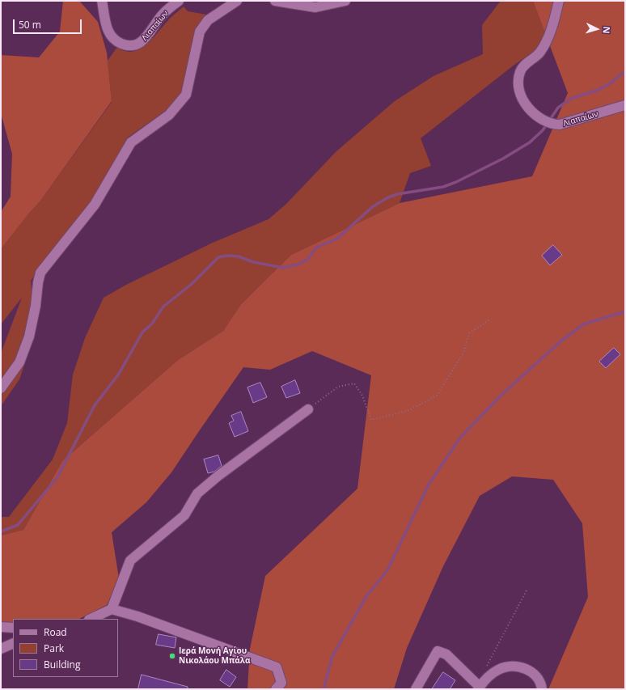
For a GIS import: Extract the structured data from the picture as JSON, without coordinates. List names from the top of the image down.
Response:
{
  "streets": {
    "street": ["Λιαπαίων"]
  },
  "places": ["Ιερά Μονή Αγίου Νικολάου Μπάλα"],
  "legend": ["Road", "Park", "Building"],
  "scale_bar": "50 m",
  "north": "right"
}
